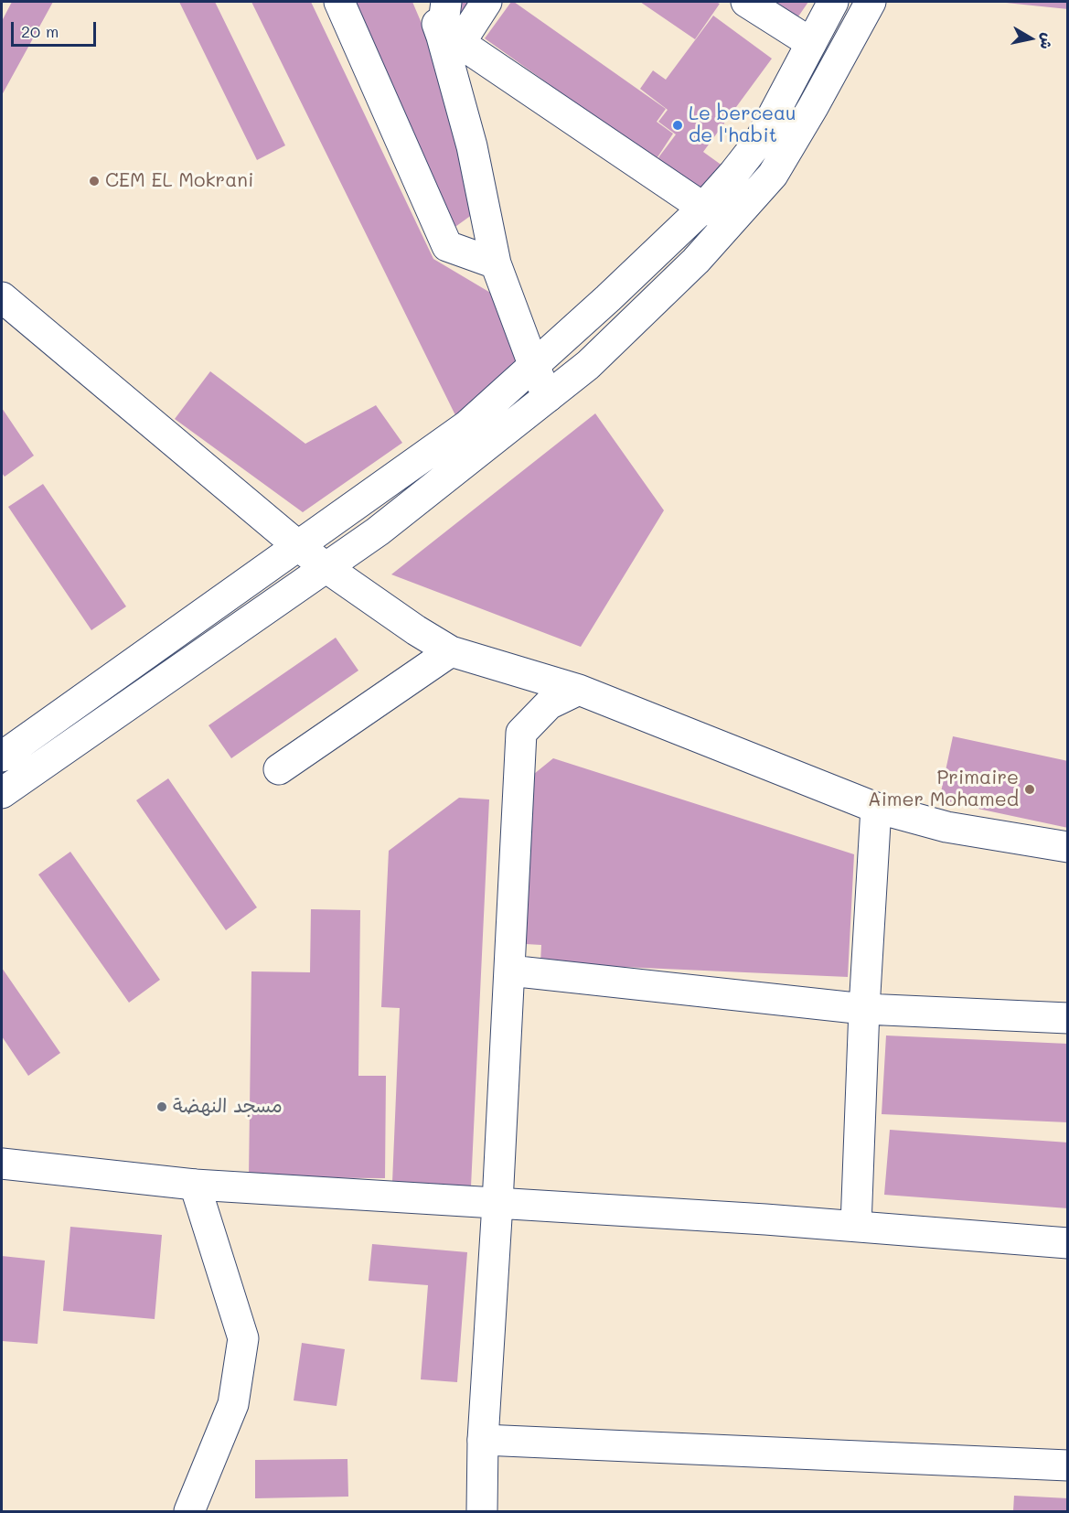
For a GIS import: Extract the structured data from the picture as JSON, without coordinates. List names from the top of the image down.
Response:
{
  "places": [
    "Le berceau de l'habit",
    "CEM EL Mokrani",
    "Primaire Aimer Mohamed",
    "مسجد النهضة"
  ],
  "scale_bar": "20 m",
  "north": "right"
}
